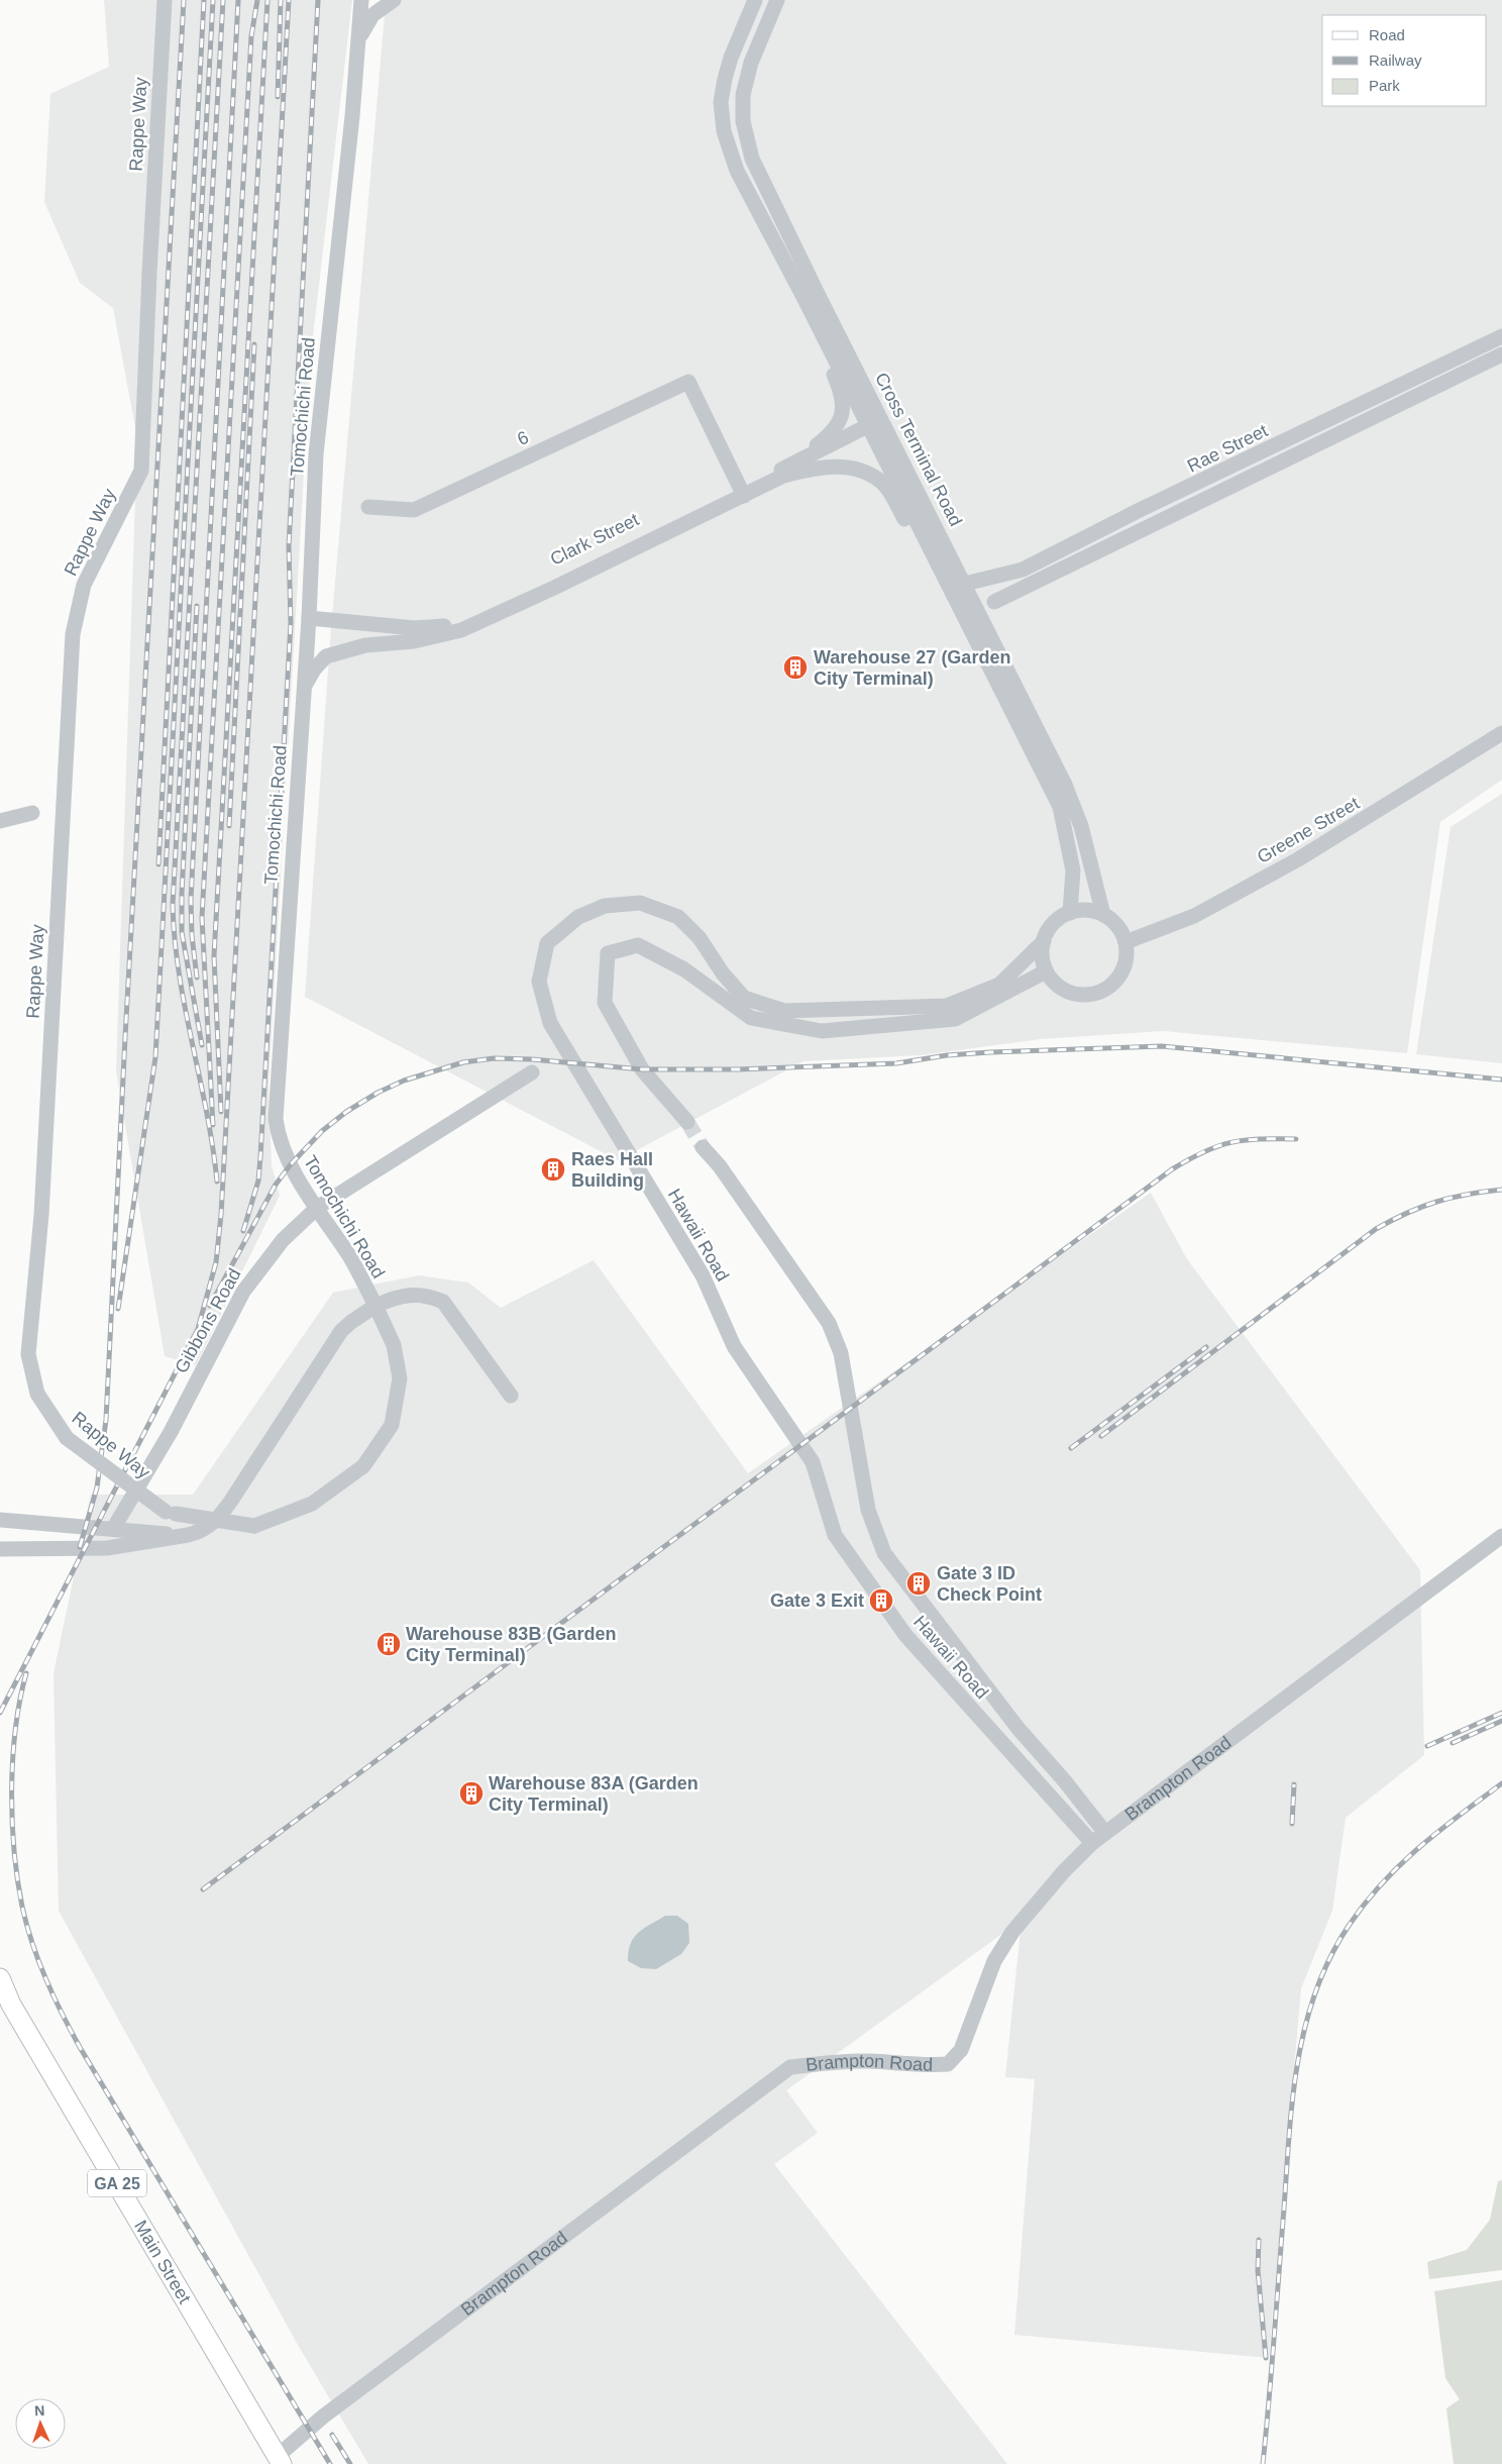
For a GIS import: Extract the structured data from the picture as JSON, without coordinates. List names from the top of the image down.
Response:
{
  "streets": {
    "main road": ["GA 25", "Main Street"],
    "street": [
      "Rappe Way",
      "Tomochichi Road",
      "6",
      "Rae Street",
      "Cross Terminal Road",
      "Clark Street",
      "Greene Street",
      "Hawaii Road",
      "Gibbons Road",
      "Brampton Road"
    ]
  },
  "crossings": [
    ["Rappe Way", "Tomochichi Road"],
    ["Tomochichi Road", "Clark Street"],
    ["Tomochichi Road", "Gibbons Road"],
    ["6", "Clark Street"],
    ["Rae Street", "Cross Terminal Road"],
    ["Cross Terminal Road", "Clark Street"],
    ["Cross Terminal Road", "Greene Street"],
    ["Cross Terminal Road", "Hawaii Road"],
    ["Greene Street", "Hawaii Road"],
    ["Hawaii Road", "Brampton Road"],
    ["Brampton Road", "Main Street"]
  ],
  "places": {
    "building": [
      "Warehouse 27 (Garden City Terminal)",
      "Raes Hall Building",
      "Gate 3 ID Check Point",
      "Gate 3 Exit",
      "Warehouse 83B (Garden City Terminal)",
      "Warehouse 83A (Garden City Terminal)"
    ]
  },
  "legend": ["Road", "Railway", "Park"],
  "north": "top"
}
